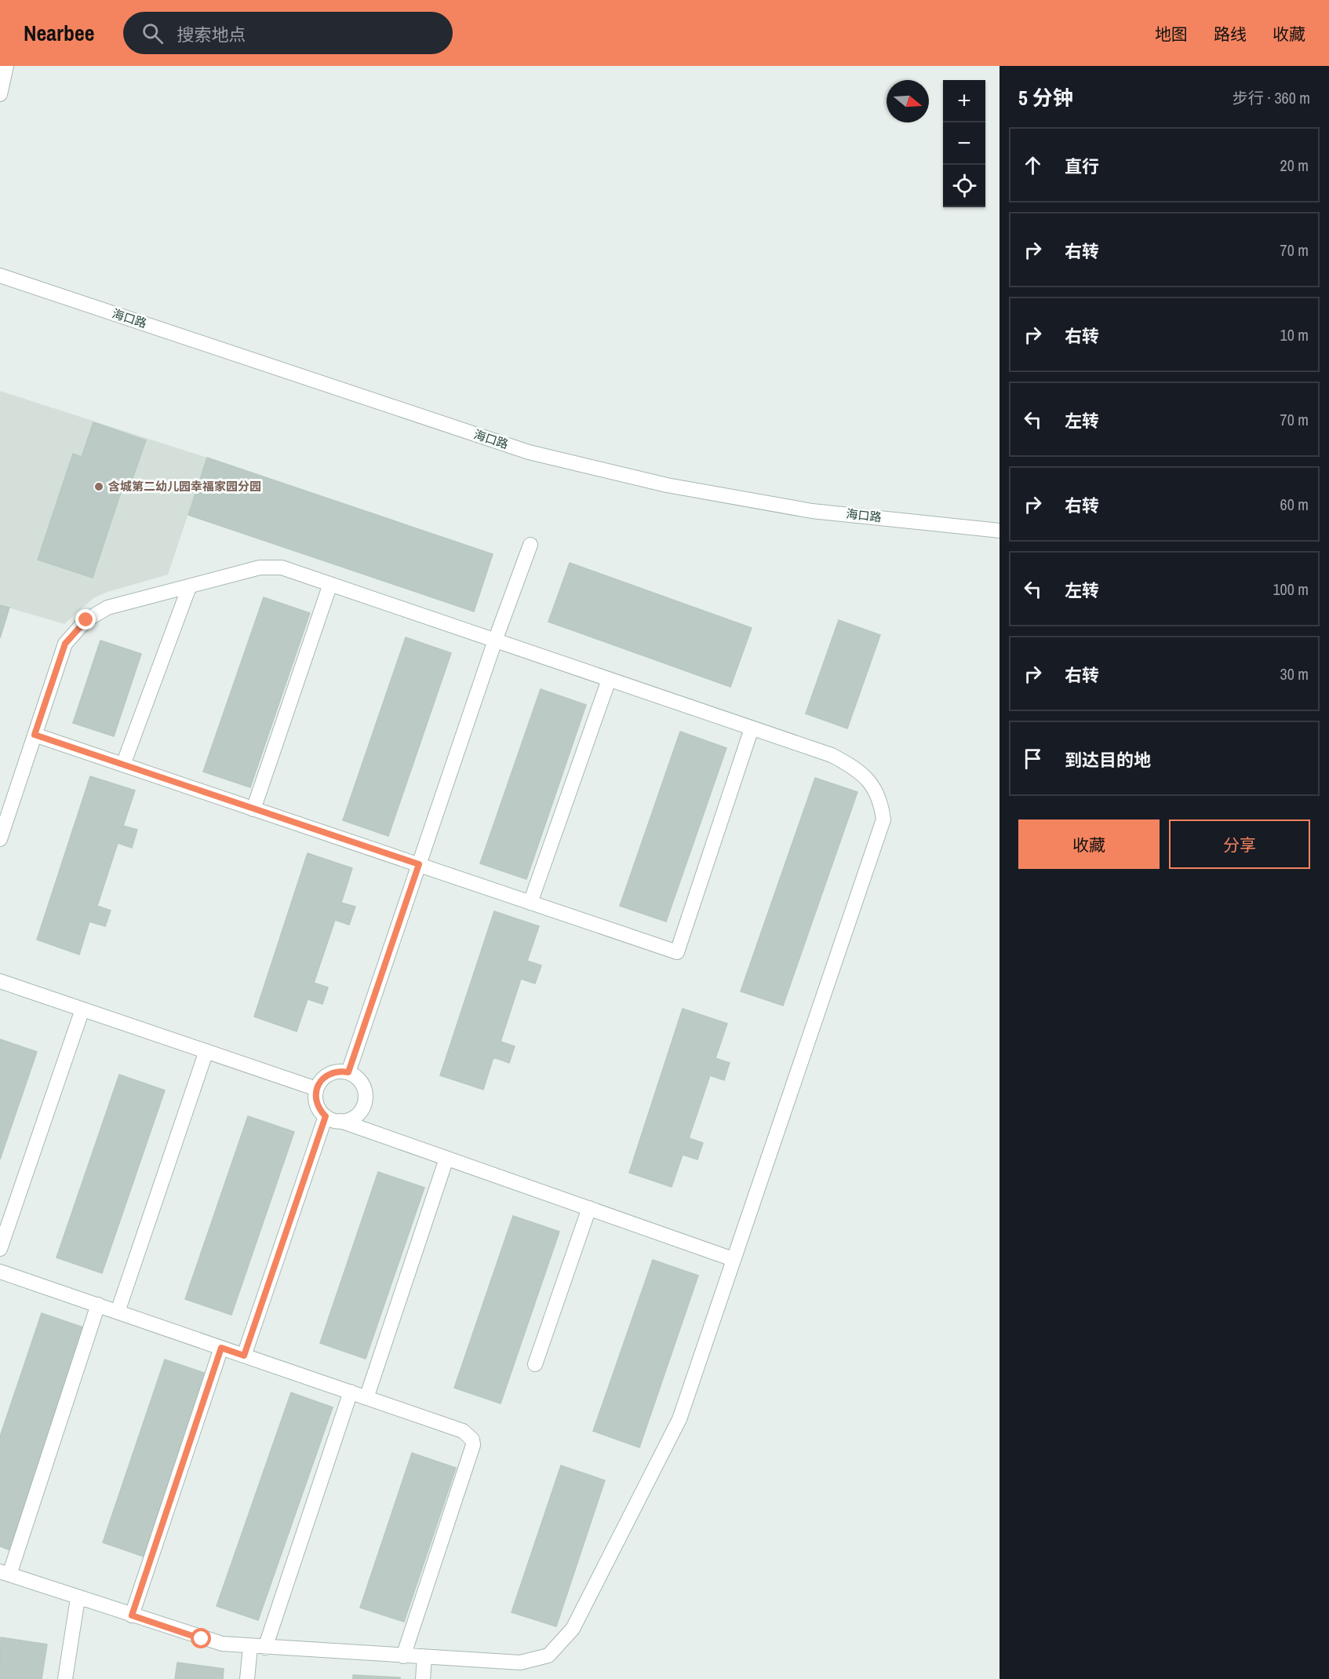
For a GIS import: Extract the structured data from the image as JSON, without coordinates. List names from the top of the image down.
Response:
{
  "streets": {
    "street": ["海口路"]
  },
  "places": ["含城第二幼儿园幸福家园分园"],
  "north": "right",
  "page": {
    "header": "Nearbee",
    "search": "搜索地点",
    "nav": ["地图", "路线", "收藏"],
    "heading": ["5 分钟", "步行 · 360 m"],
    "map_buttons": ["+", "−"],
    "list": [
      ["直行", "20 m"],
      ["右转", "70 m"],
      ["右转", "10 m"],
      ["左转", "70 m"],
      ["右转", "60 m"],
      ["左转", "100 m"],
      ["右转", "30 m"],
      "到达目的地"
    ],
    "buttons": ["收藏", "分享"]
  }
}
